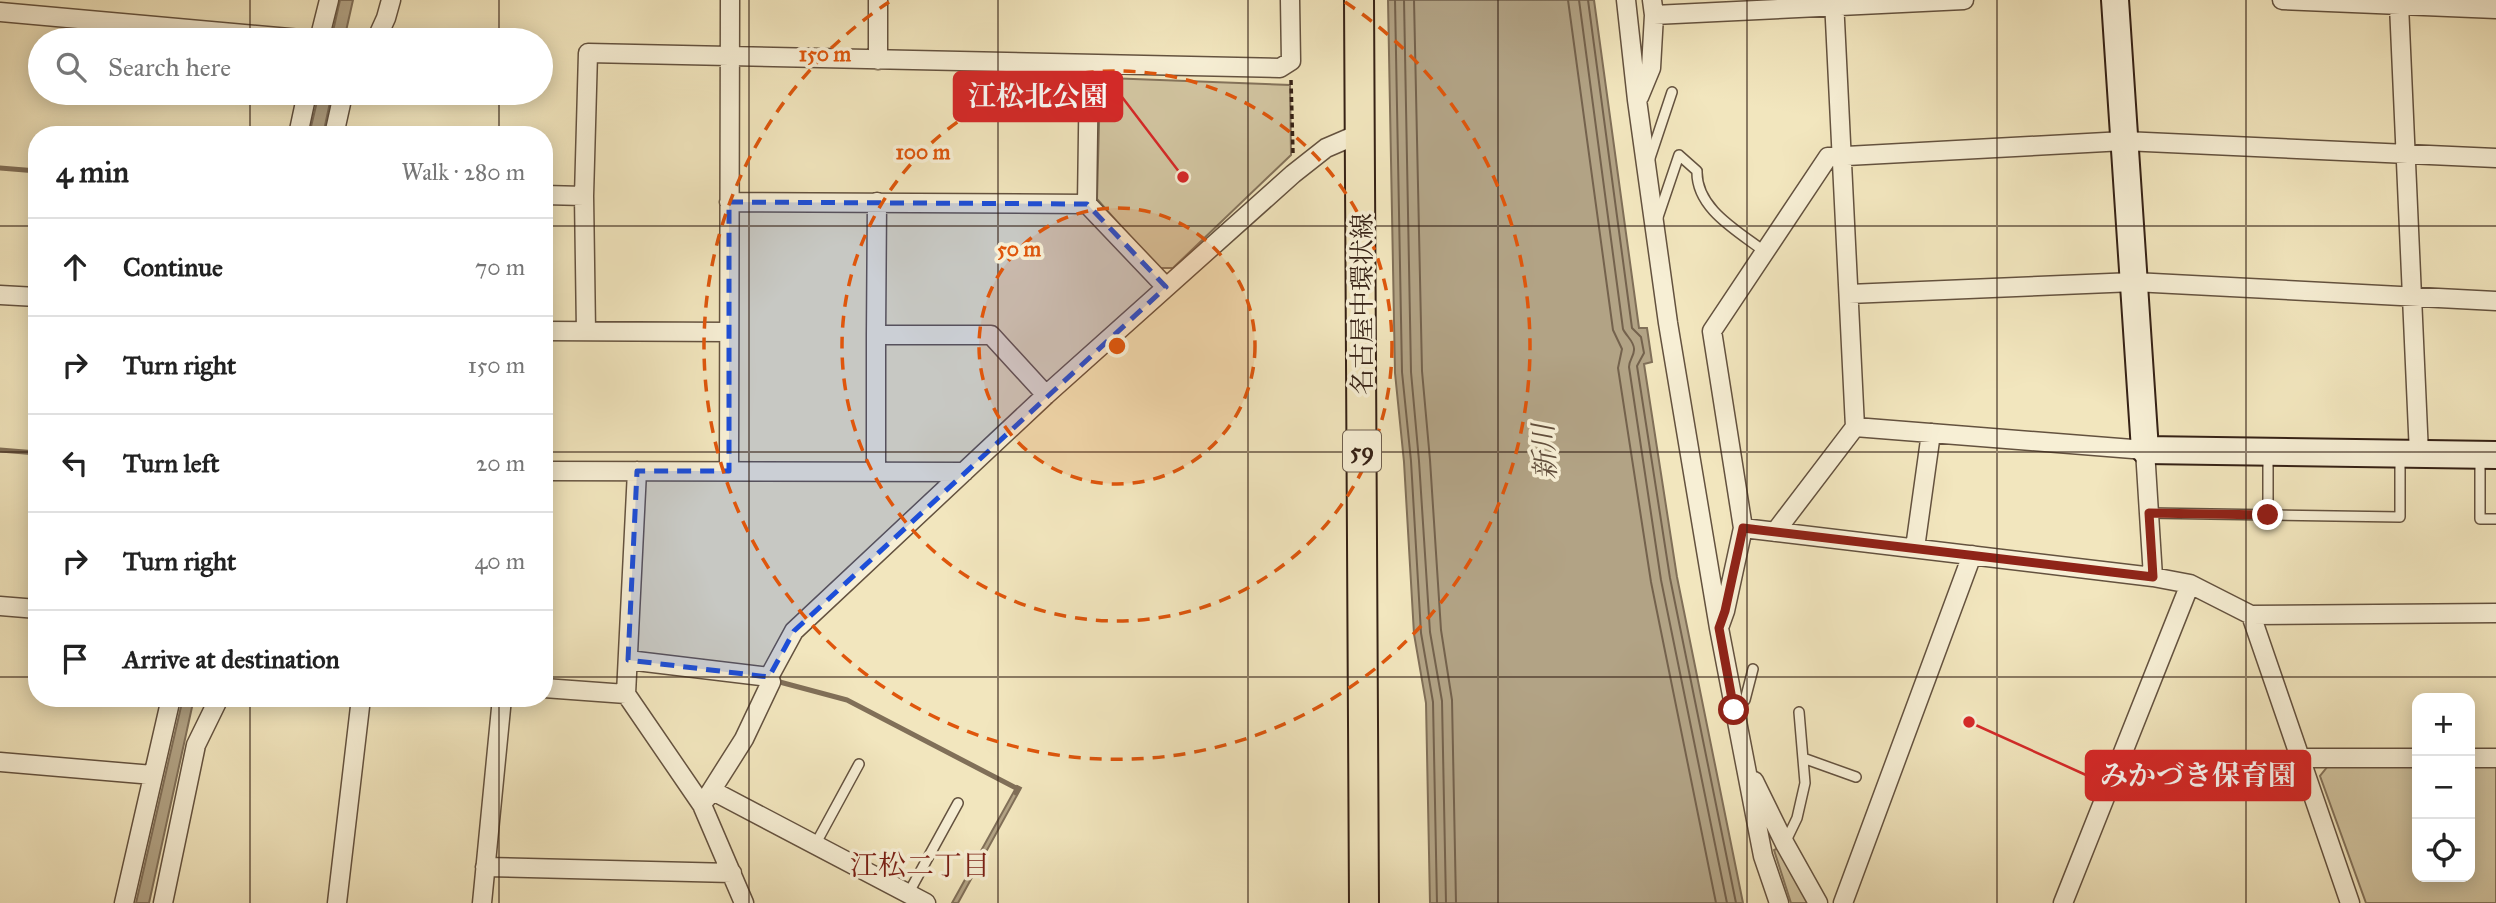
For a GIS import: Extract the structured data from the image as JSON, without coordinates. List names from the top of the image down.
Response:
{
  "streets": {
    "main road": ["名古屋中環状線", "59"]
  },
  "districts": ["江松二丁目"],
  "water": ["新川"],
  "places": ["江松北公園", "みかづき保育園"],
  "page": {
    "search": "Search here",
    "heading": ["4 min", "Walk · 280 m"],
    "list": [
      ["Continue", "70 m"],
      ["Turn right", "150 m"],
      ["Turn left", "20 m"],
      ["Turn right", "40 m"],
      "Arrive at destination"
    ],
    "map_buttons": ["+", "−"]
  },
  "rings": ["150 m", "100 m", "50 m"]
}
